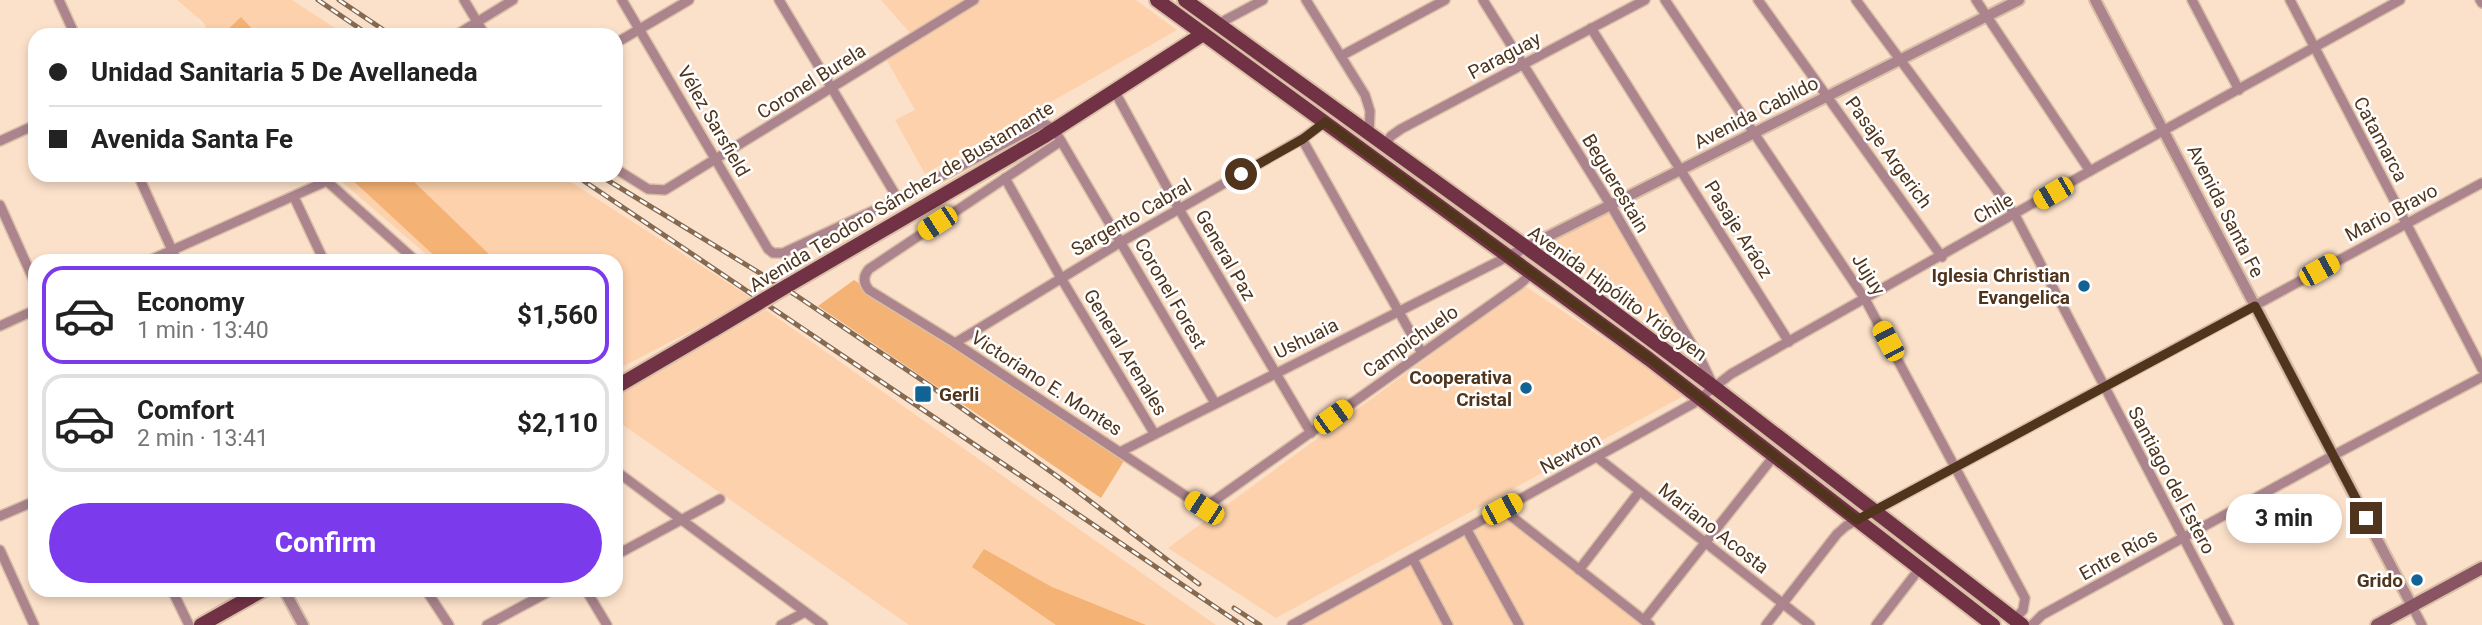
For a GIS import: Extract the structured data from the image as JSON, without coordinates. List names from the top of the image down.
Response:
{
  "streets": {
    "main road": ["Avenida Teodoro Sánchez de Bustamante", "Avenida Hipólito Yrigoyen"],
    "street": [
      "Paraguay",
      "Coronel Burela",
      "Avenida Cabildo",
      "Vélez Sarsfield",
      "Catamarca",
      "Pasaje Argerich",
      "Beguerestain",
      "Chile",
      "Avenida Santa Fe",
      "Mario Bravo",
      "Sargento Cabral",
      "Pasaje Aráoz",
      "General Paz",
      "Jujuy",
      "Coronel Forest",
      "Ushuaia",
      "Campichuelo",
      "General Arenales",
      "Victoriano E. Montes",
      "Newton",
      "Santiago del Estero",
      "Mariano Acosta",
      "Entre Ríos"
    ]
  },
  "crossings": [
    ["Paraguay", "Beguerestain"],
    ["Paraguay", "Pasaje Aráoz"],
    ["Paraguay", "Avenida Hipólito Yrigoyen"],
    ["Coronel Burela", "Vélez Sarsfield"],
    ["Avenida Cabildo", "Pasaje Argerich"],
    ["Avenida Cabildo", "Beguerestain"],
    ["Avenida Cabildo", "Pasaje Aráoz"],
    ["Avenida Cabildo", "Jujuy"],
    ["Avenida Cabildo", "Avenida Hipólito Yrigoyen"],
    ["Avenida Cabildo", "Ushuaia"],
    ["Avenida Cabildo", "Santiago del Estero"],
    ["Catamarca", "Chile"],
    ["Catamarca", "Mario Bravo"],
    ["Pasaje Argerich", "Chile"],
    ["Beguerestain", "Chile"],
    ["Beguerestain", "Avenida Hipólito Yrigoyen"],
    ["Beguerestain", "Newton"],
    ["Avenida Teodoro Sánchez de Bustamante", "General Paz"],
    ["Avenida Teodoro Sánchez de Bustamante", "Coronel Forest"],
    ["Avenida Teodoro Sánchez de Bustamante", "Avenida Hipólito Yrigoyen"],
    ["Chile", "Avenida Santa Fe"],
    ["Chile", "Pasaje Aráoz"],
    ["Chile", "Jujuy"],
    ["Chile", "Avenida Hipólito Yrigoyen"],
    ["Chile", "Newton"],
    ["Chile", "Santiago del Estero"],
    ["Avenida Santa Fe", "Mario Bravo"],
    ["Avenida Santa Fe", "Entre Ríos"],
    ["Mario Bravo", "Jujuy"],
    ["Mario Bravo", "Avenida Hipólito Yrigoyen"],
    ["Mario Bravo", "Santiago del Estero"],
    ["Mario Bravo", "Mariano Acosta"],
    ["Sargento Cabral", "General Paz"],
    ["Sargento Cabral", "Coronel Forest"],
    ["Sargento Cabral", "Avenida Hipólito Yrigoyen"],
    ["Sargento Cabral", "General Arenales"],
    ["Sargento Cabral", "Victoriano E. Montes"],
    ["General Paz", "Ushuaia"],
    ["General Paz", "Campichuelo"],
    ["Jujuy", "Avenida Hipólito Yrigoyen"],
    ["Coronel Forest", "Ushuaia"],
    ["Avenida Hipólito Yrigoyen", "Ushuaia"],
    ["Avenida Hipólito Yrigoyen", "Campichuelo"],
    ["Avenida Hipólito Yrigoyen", "Newton"],
    ["Ushuaia", "General Arenales"],
    ["Ushuaia", "Victoriano E. Montes"],
    ["Campichuelo", "Victoriano E. Montes"],
    ["General Arenales", "Victoriano E. Montes"],
    ["Newton", "Mariano Acosta"],
    ["Santiago del Estero", "Entre Ríos"]
  ],
  "places": {
    "other": ["Iglesia Christian Evangelica", "Cooperativa Cristal", "Grido"],
    "transit": ["Gerli"]
  },
  "page": {
    "banner": ["Unidad Sanitaria 5 De Avellaneda", "Avenida Santa Fe"],
    "list": [
      {
        "name": "Economy",
        "note": "1 min · 13:40",
        "value": "$1,560"
      },
      {
        "name": "Comfort",
        "note": "2 min · 13:41",
        "value": "$2,110"
      }
    ],
    "buttons": "Confirm",
    "bubble": "3 min"
  }
}
